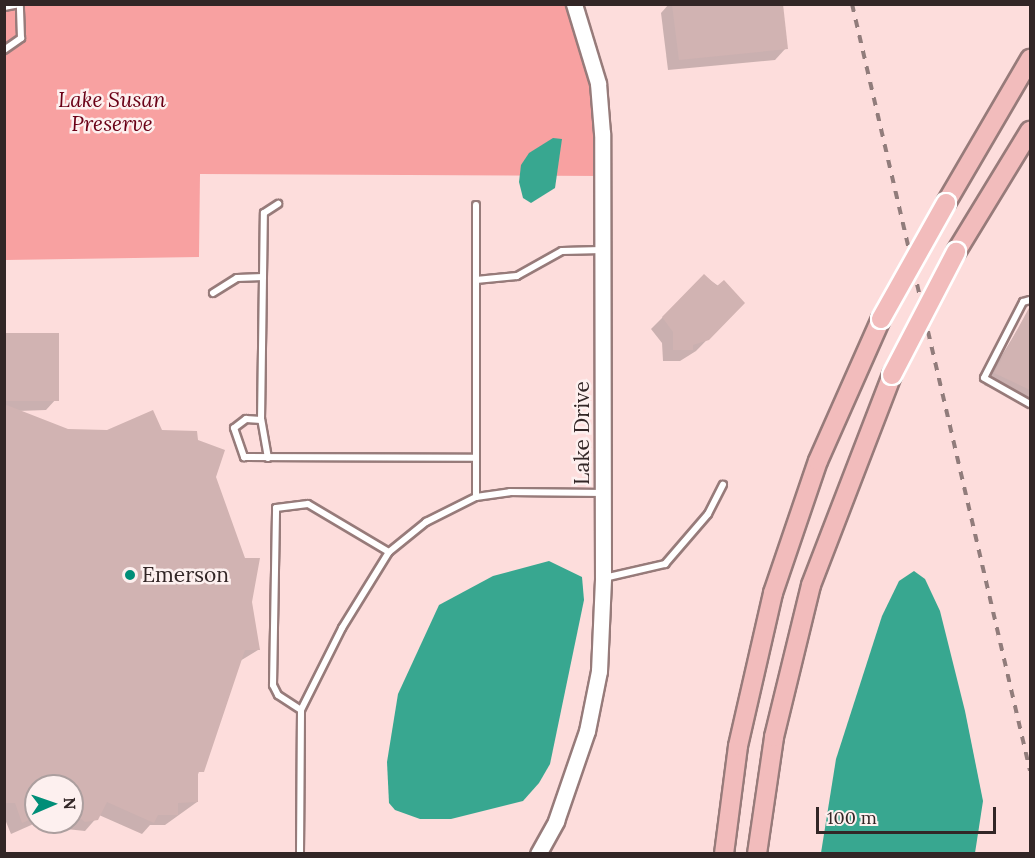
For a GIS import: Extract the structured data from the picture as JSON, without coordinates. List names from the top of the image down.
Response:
{
  "streets": {
    "street": ["Lake Drive"]
  },
  "parks": ["Lake Susan Preserve"],
  "places": ["Emerson"],
  "scale_bar": "100 m",
  "north": "right"
}
